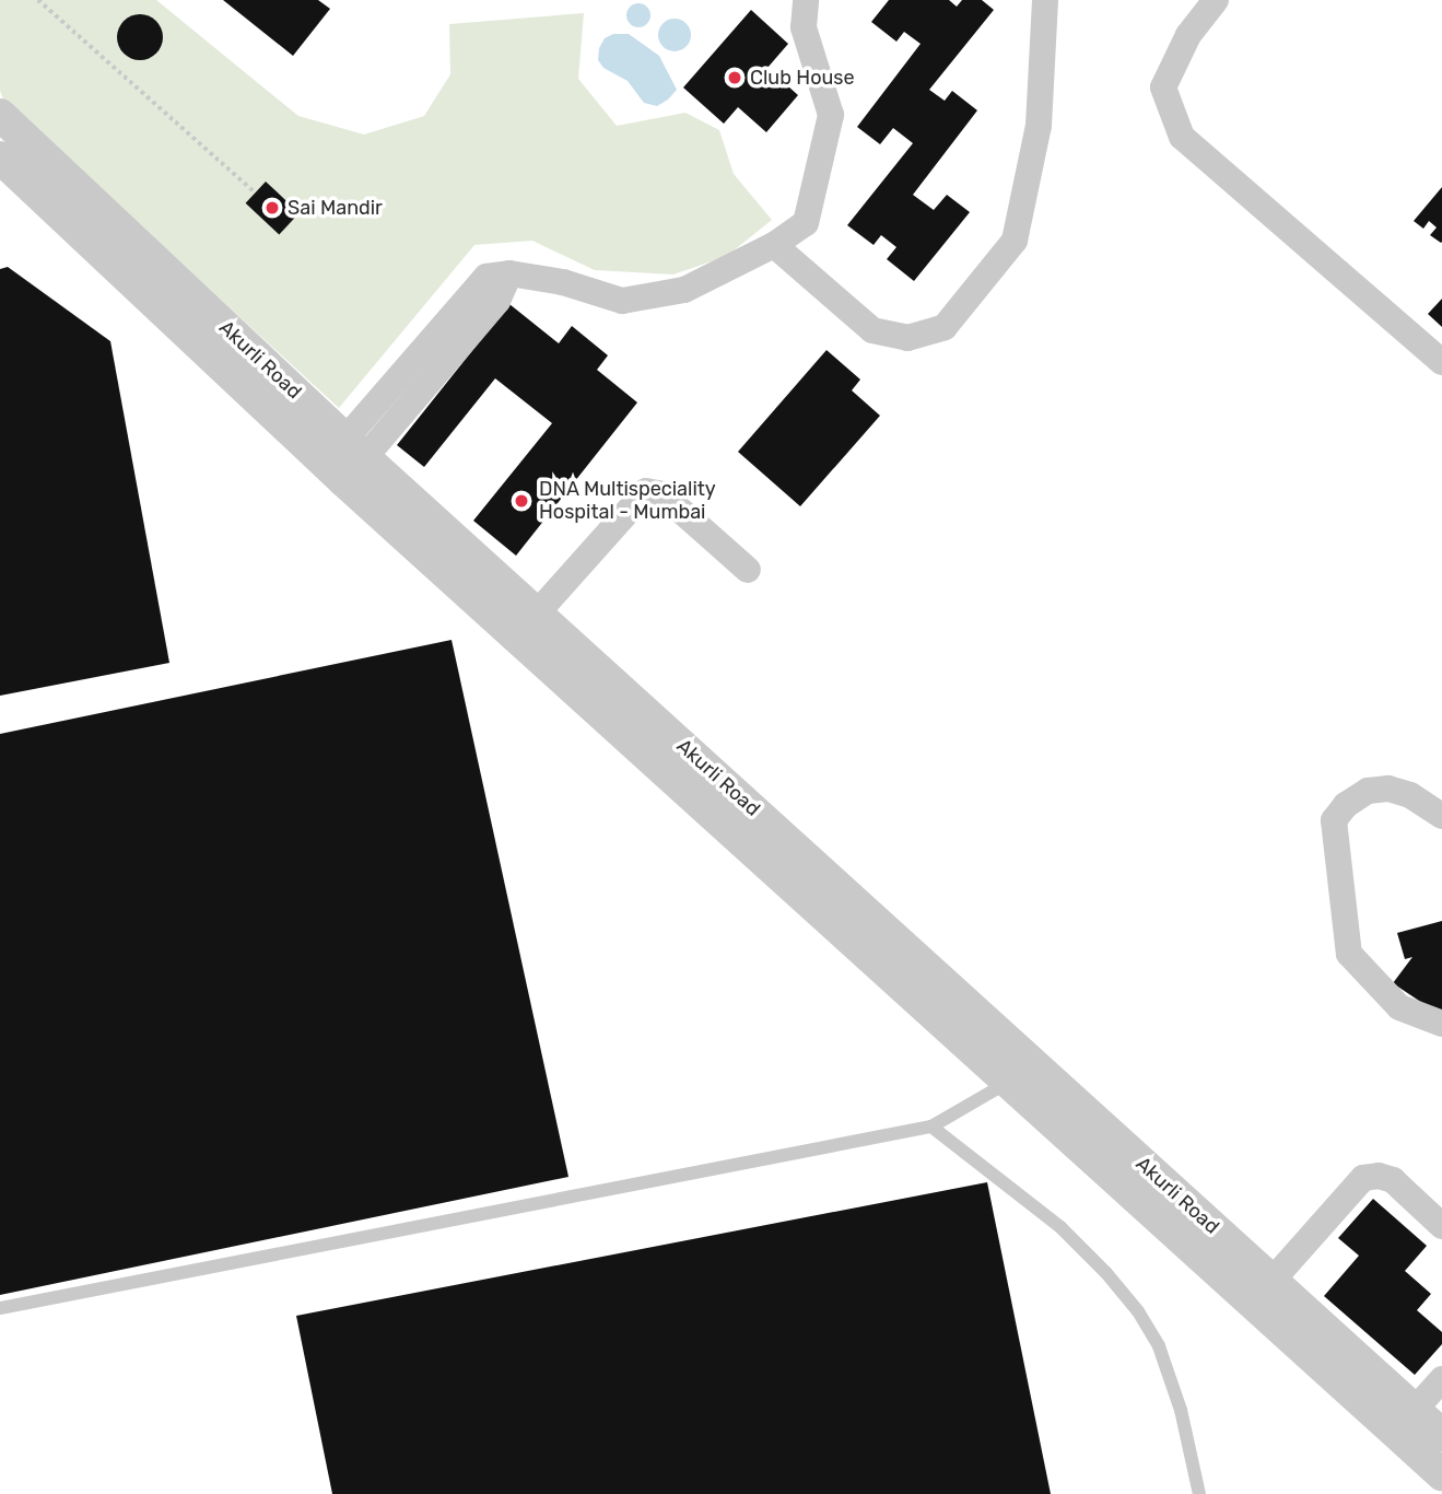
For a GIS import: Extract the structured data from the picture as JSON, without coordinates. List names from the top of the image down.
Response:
{
  "streets": {
    "street": ["Akurli Road"]
  },
  "places": ["Club House", "Sai Mandir", "DNA Multispeciality Hospital - Mumbai"]
}
